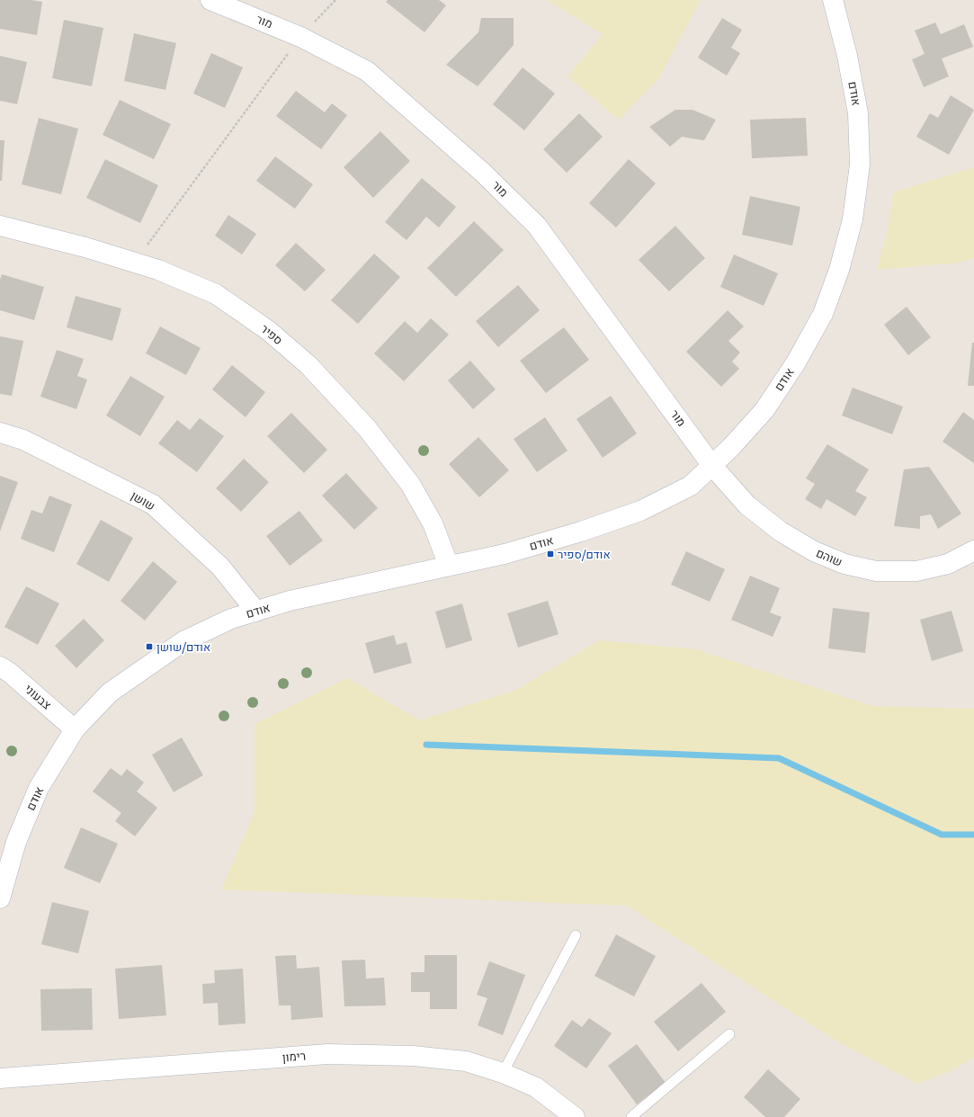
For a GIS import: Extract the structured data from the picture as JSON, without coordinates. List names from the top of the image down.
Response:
{
  "streets": {
    "street": [
      "מור",
      "אודם",
      "ספיר",
      "שושן",
      "שוהם",
      "צבעוני",
      "רימון"
    ]
  },
  "crossings": [
    ["מור", "אודם"],
    ["מור", "שוהם"],
    ["אודם", "ספיר"],
    ["אודם", "שושן"],
    ["אודם", "שוהם"],
    ["אודם", "צבעוני"]
  ],
  "places": {
    "transit": ["אודם/ספיר", "אודם/שושן"]
  }
}
